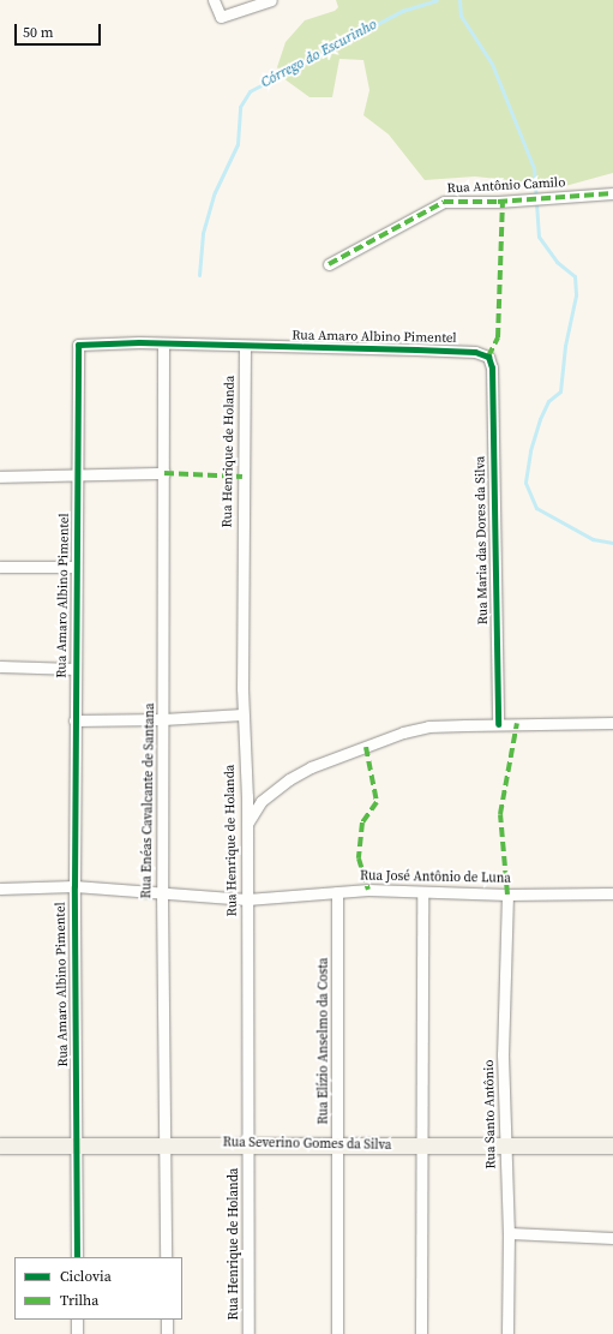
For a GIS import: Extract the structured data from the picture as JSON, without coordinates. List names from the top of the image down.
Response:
{
  "streets": {
    "street": [
      "Rua Antônio Camilo",
      "Rua Amaro Albino Pimentel",
      "Rua Henrique de Holanda",
      "Rua Maria das Dores da Silva",
      "Rua Enéas Cavalcante de Santana",
      "Rua José Antônio de Luna",
      "Rua Elízio Anselmo da Costa",
      "Rua Santo Antônio",
      "Rua Severino Gomes da Silva"
    ]
  },
  "crossings": [
    ["Rua Amaro Albino Pimentel", "Rua Henrique de Holanda"],
    ["Rua Amaro Albino Pimentel", "Rua Maria das Dores da Silva"],
    ["Rua Amaro Albino Pimentel", "Rua Enéas Cavalcante de Santana"],
    ["Rua Amaro Albino Pimentel", "Rua José Antônio de Luna"],
    ["Rua Amaro Albino Pimentel", "Rua Severino Gomes da Silva"],
    ["Rua Henrique de Holanda", "Rua José Antônio de Luna"],
    ["Rua Henrique de Holanda", "Rua Severino Gomes da Silva"],
    ["Rua Enéas Cavalcante de Santana", "Rua José Antônio de Luna"],
    ["Rua Enéas Cavalcante de Santana", "Rua Severino Gomes da Silva"],
    ["Rua José Antônio de Luna", "Rua Elízio Anselmo da Costa"],
    ["Rua José Antônio de Luna", "Rua Santo Antônio"],
    ["Rua Elízio Anselmo da Costa", "Rua Severino Gomes da Silva"],
    ["Rua Santo Antônio", "Rua Severino Gomes da Silva"]
  ],
  "water": ["Córrego do Escurinho"],
  "legend": ["Ciclovia", "Trilha"],
  "scale_bar": "50 m"
}
